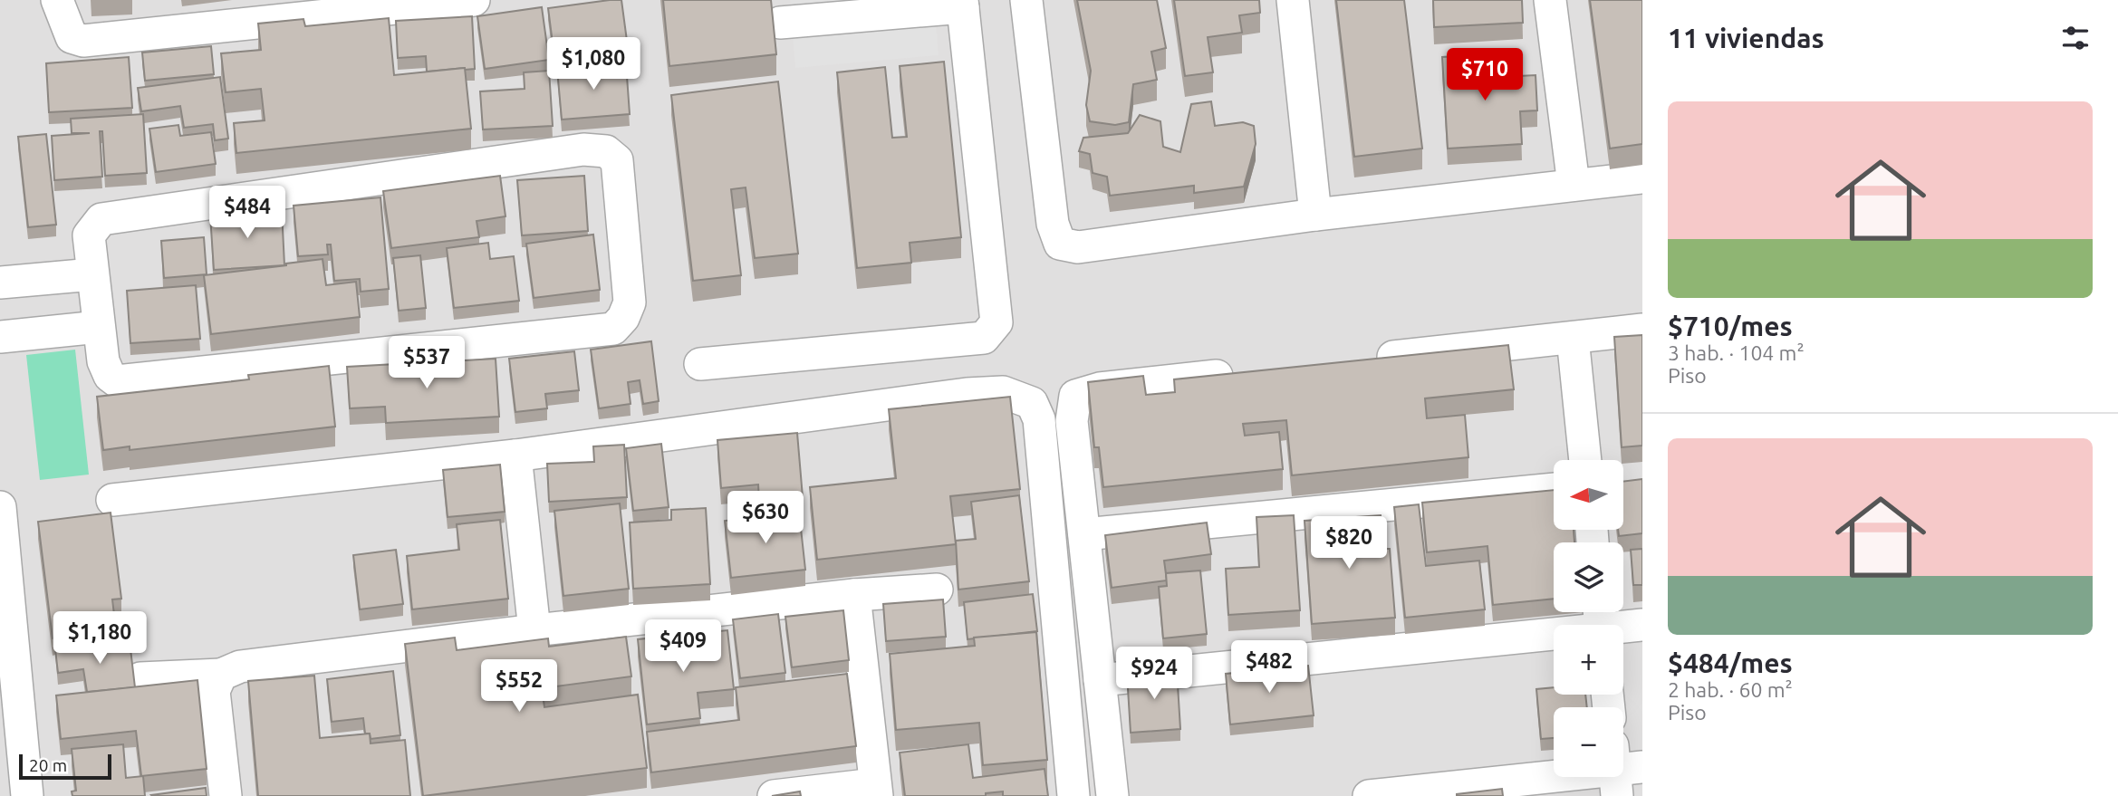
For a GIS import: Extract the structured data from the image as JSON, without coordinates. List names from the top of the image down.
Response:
{
  "scale_bar": "20 m",
  "north": "left",
  "page": {
    "heading": "11 viviendas",
    "price": [
      "$1,080",
      "$710",
      "$484",
      "$537",
      "$630",
      "$820",
      "$1,180",
      "$409",
      "$482",
      "$924",
      "$552"
    ],
    "list": [
      {
        "name": "$710/mes",
        "note": "3 hab. · 104 m² · Piso"
      },
      {
        "name": "$484/mes",
        "note": "2 hab. · 60 m² · Piso"
      }
    ],
    "map_buttons": ["+", "−"],
    "scale": "20 m"
  }
}
